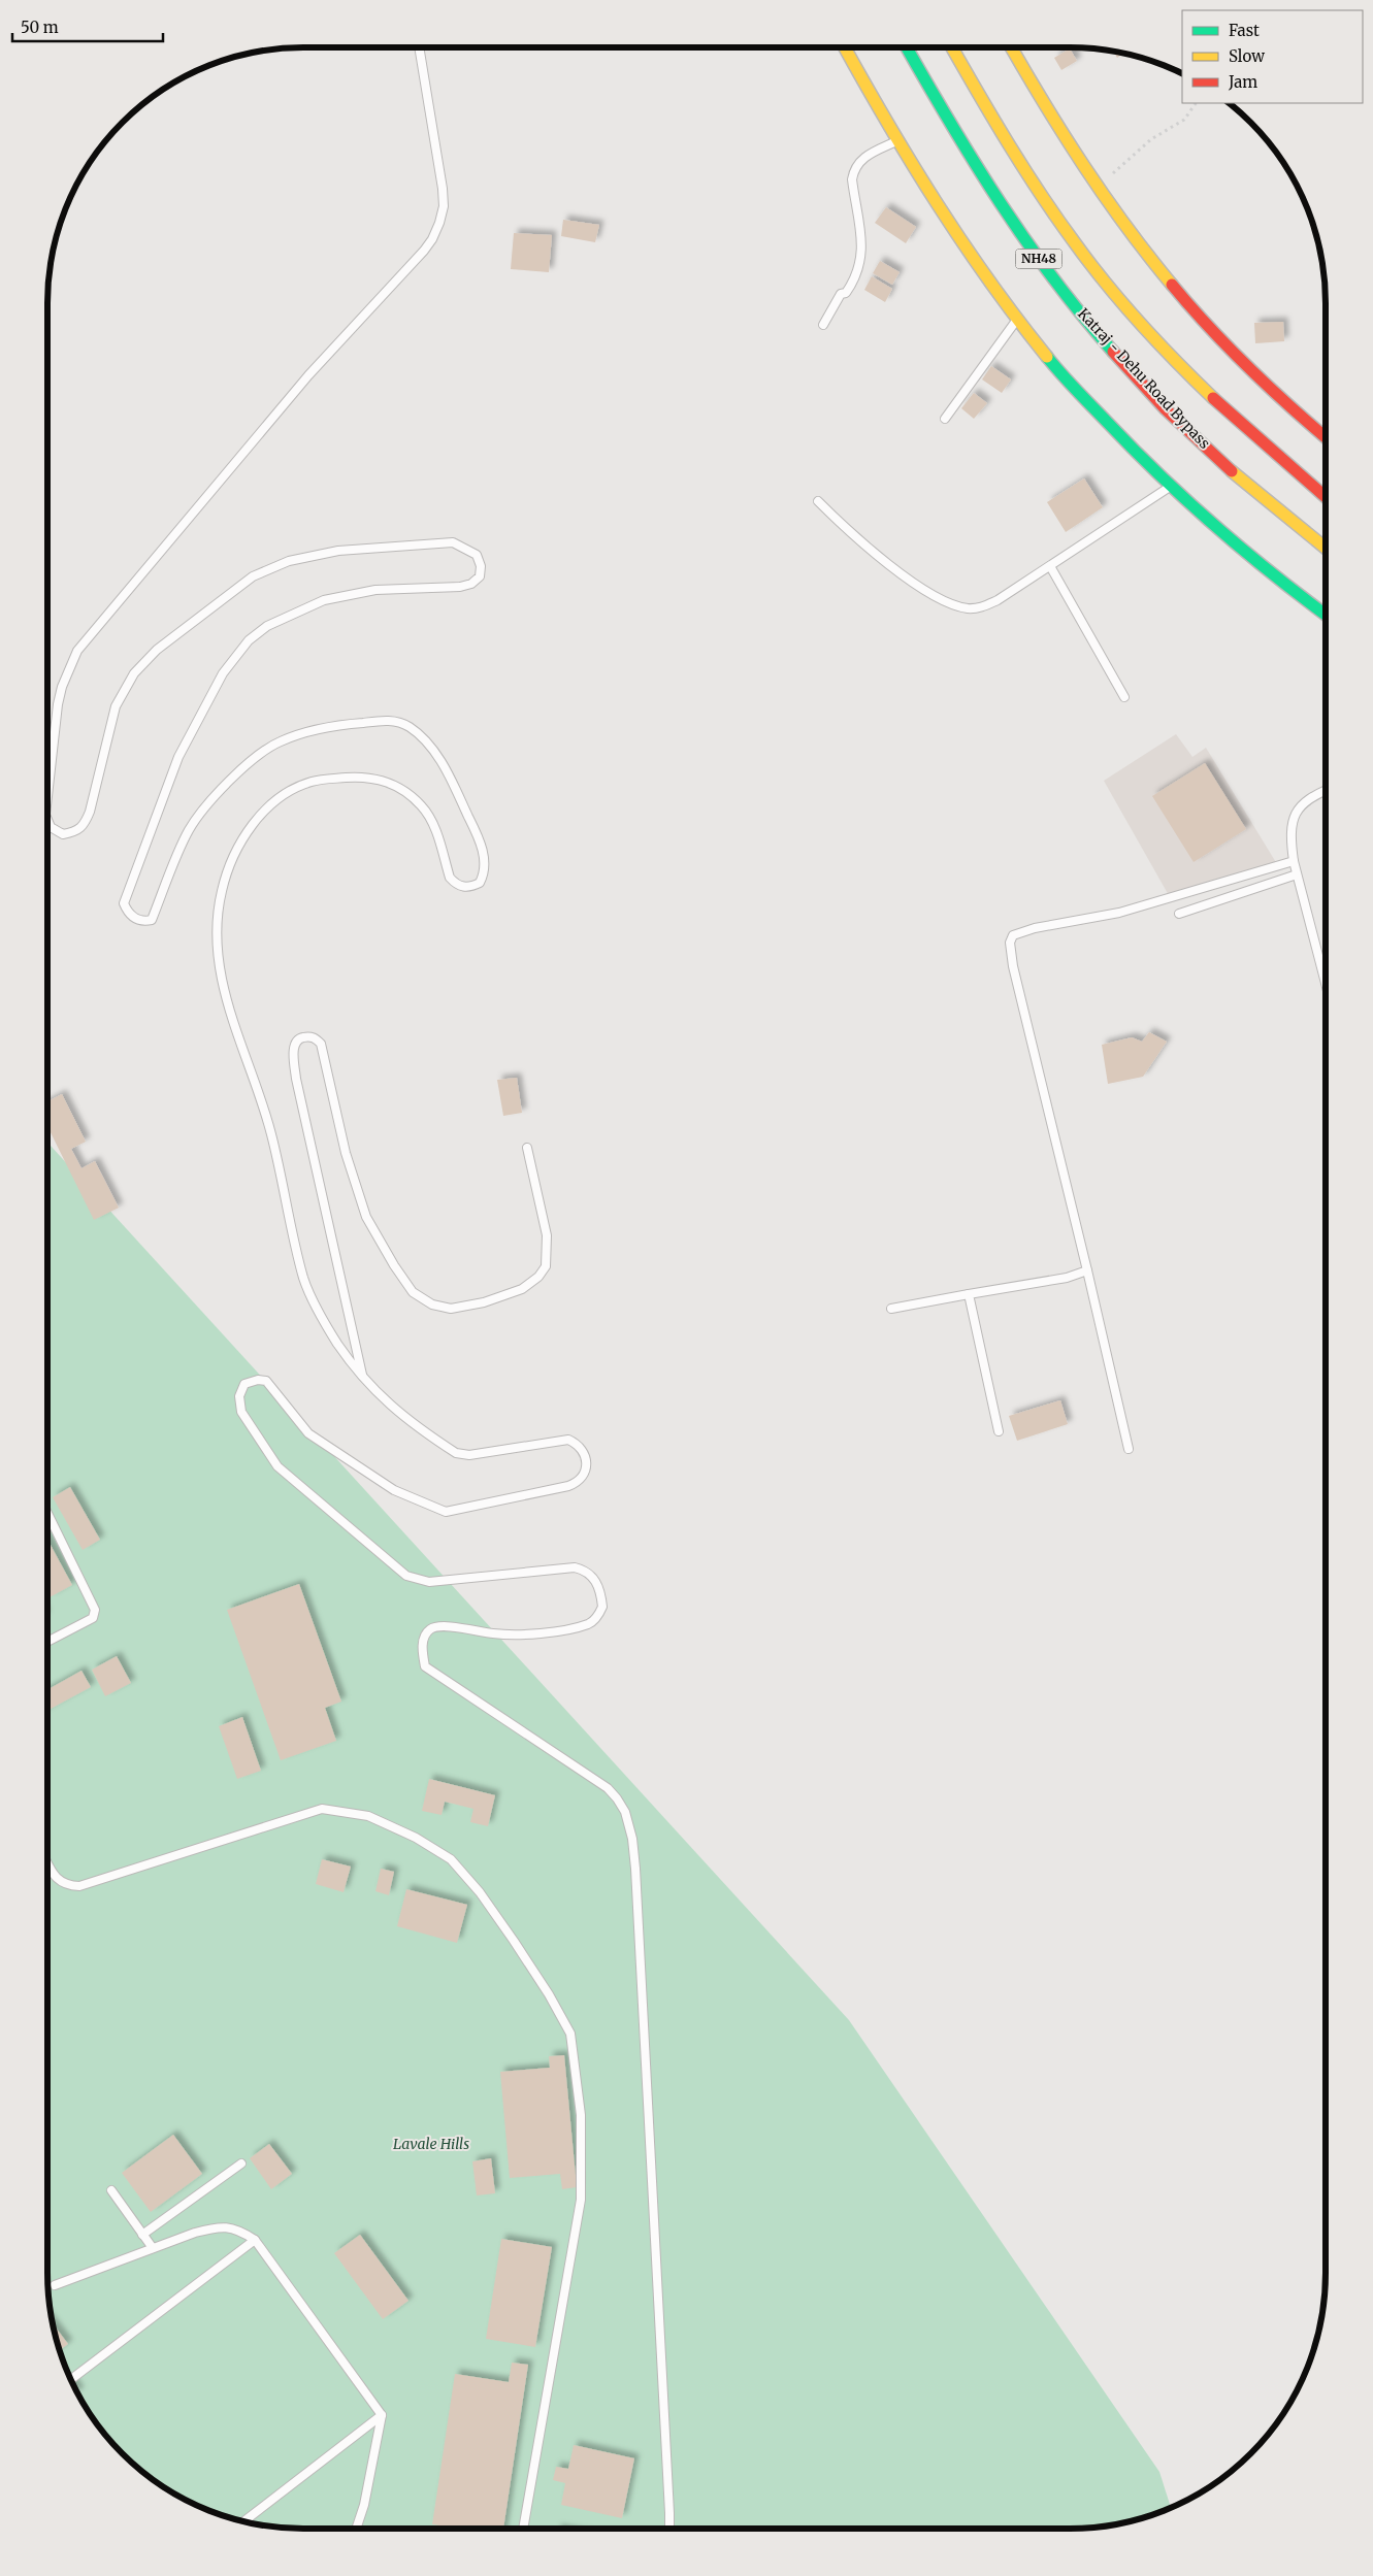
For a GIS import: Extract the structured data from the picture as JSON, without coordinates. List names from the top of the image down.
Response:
{
  "streets": {
    "main road": ["NH48", "Katraj - Dehu Road Bypass"]
  },
  "parks": ["Lavale Hills"],
  "legend": ["Fast", "Slow", "Jam"],
  "scale_bar": "50 m"
}
